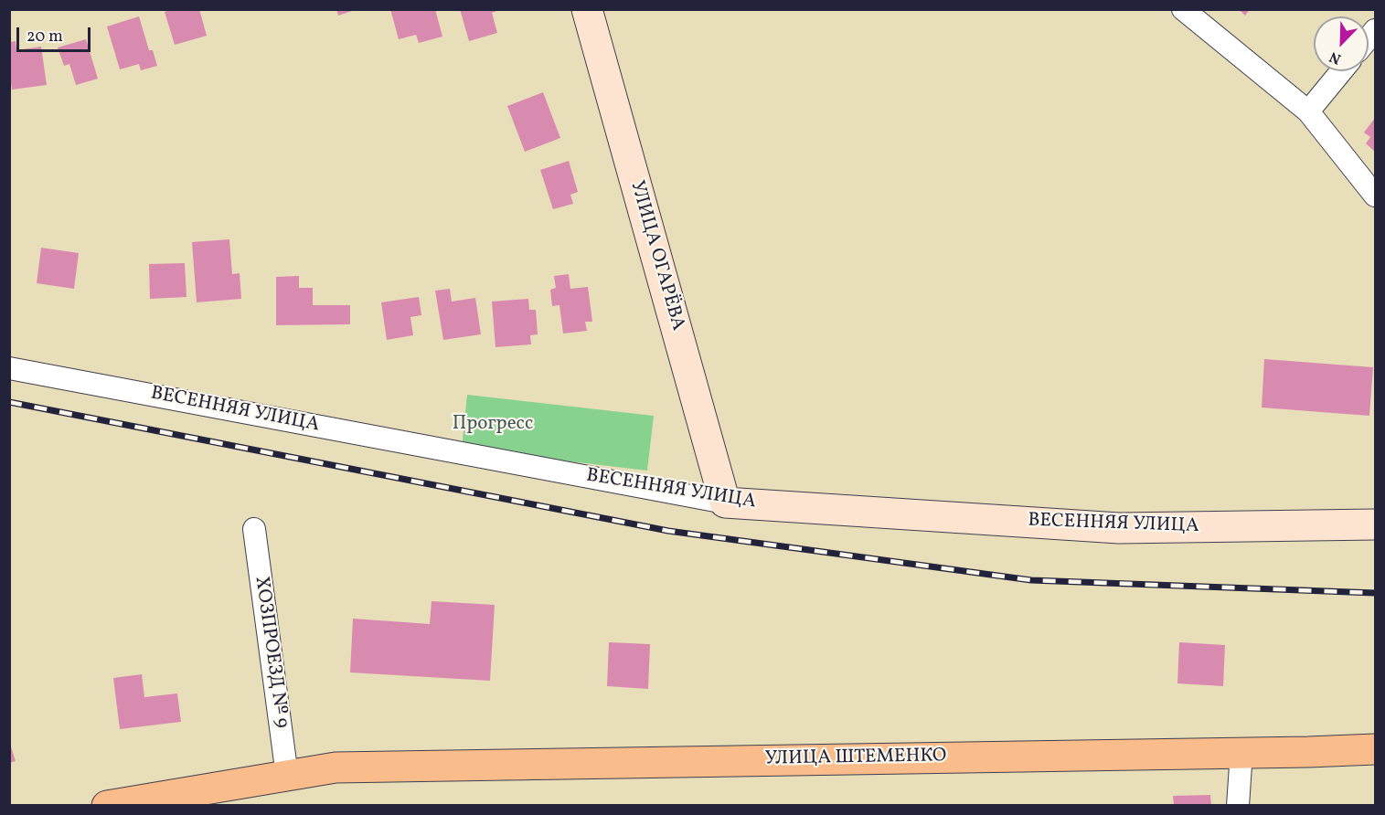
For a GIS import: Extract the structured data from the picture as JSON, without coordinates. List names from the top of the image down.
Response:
{
  "streets": {
    "main road": ["УЛИЦА ОГАРЁВА", "ВЕСЕННЯЯ УЛИЦА", "УЛИЦА ШТЕМЕНКО"],
    "street": ["ХОЗПРОЕЗД № 9"]
  },
  "crossings": [
    ["УЛИЦА ОГАРЁВА", "ВЕСЕННЯЯ УЛИЦА"],
    ["ХОЗПРОЕЗД № 9", "УЛИЦА ШТЕМЕНКО"]
  ],
  "parks": ["Прогресс"],
  "scale_bar": "20 m",
  "north": "bottom left"
}
